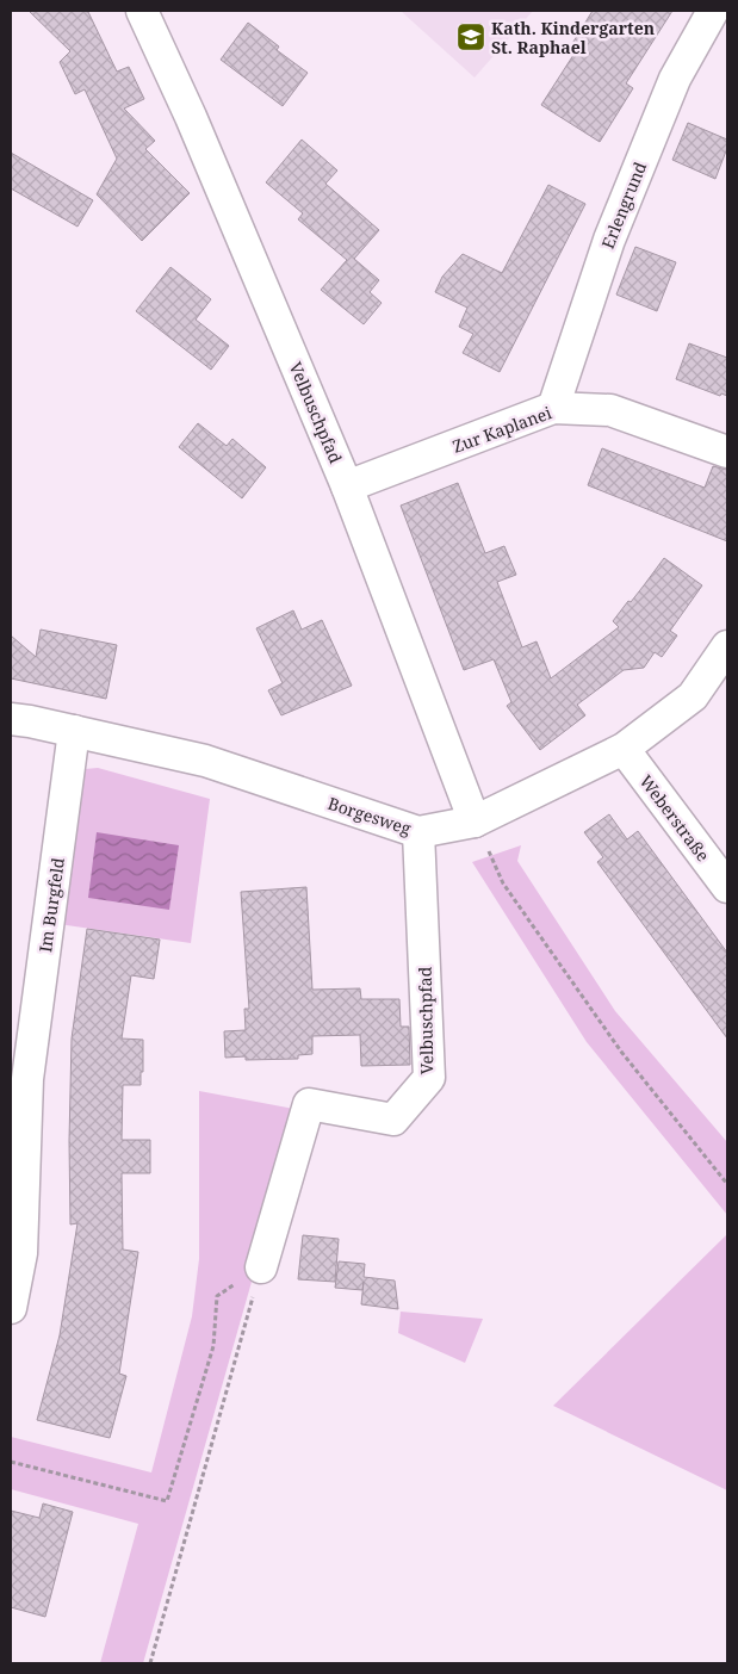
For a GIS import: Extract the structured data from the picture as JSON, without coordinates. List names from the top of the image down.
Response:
{
  "streets": {
    "street": [
      "Erlengrund",
      "Velbuschpfad",
      "Zur Kaplanei",
      "Borgesweg",
      "Weberstraße",
      "Im Burgfeld"
    ]
  },
  "crossings": [
    ["Erlengrund", "Zur Kaplanei"],
    ["Velbuschpfad", "Zur Kaplanei"],
    ["Velbuschpfad", "Borgesweg"],
    ["Borgesweg", "Im Burgfeld"]
  ],
  "places": {
    "school or university": ["Kath. Kindergarten St. Raphael"]
  }
}
